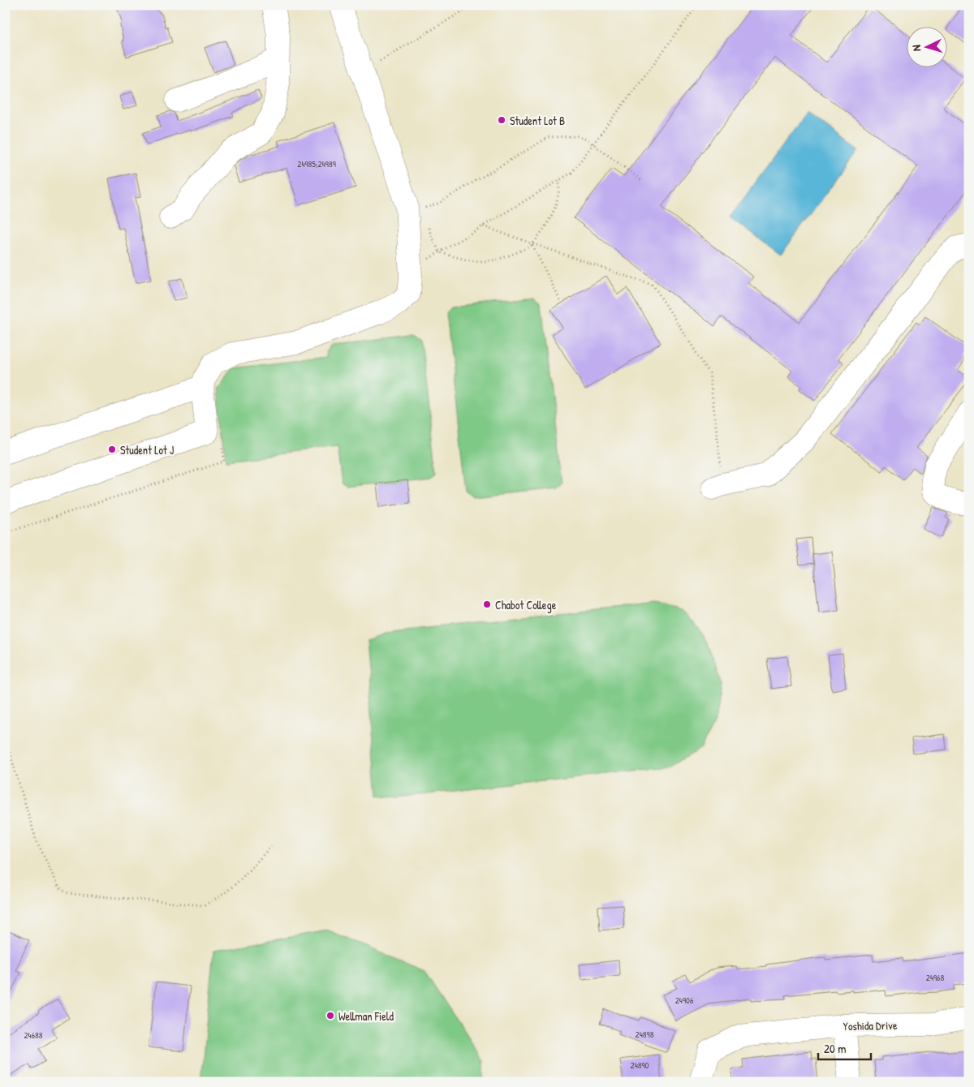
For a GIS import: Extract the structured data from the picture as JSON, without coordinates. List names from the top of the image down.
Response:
{
  "streets": {
    "street": ["Yoshida Drive"]
  },
  "places": [
    "Student Lot B",
    "Student Lot J",
    "Chabot College",
    "Wellman Field"
  ],
  "house_numbers": [
    "24985;24989",
    "24968",
    "24906",
    "24898",
    "24688",
    "24890"
  ],
  "scale_bar": "20 m",
  "north": "left"
}
